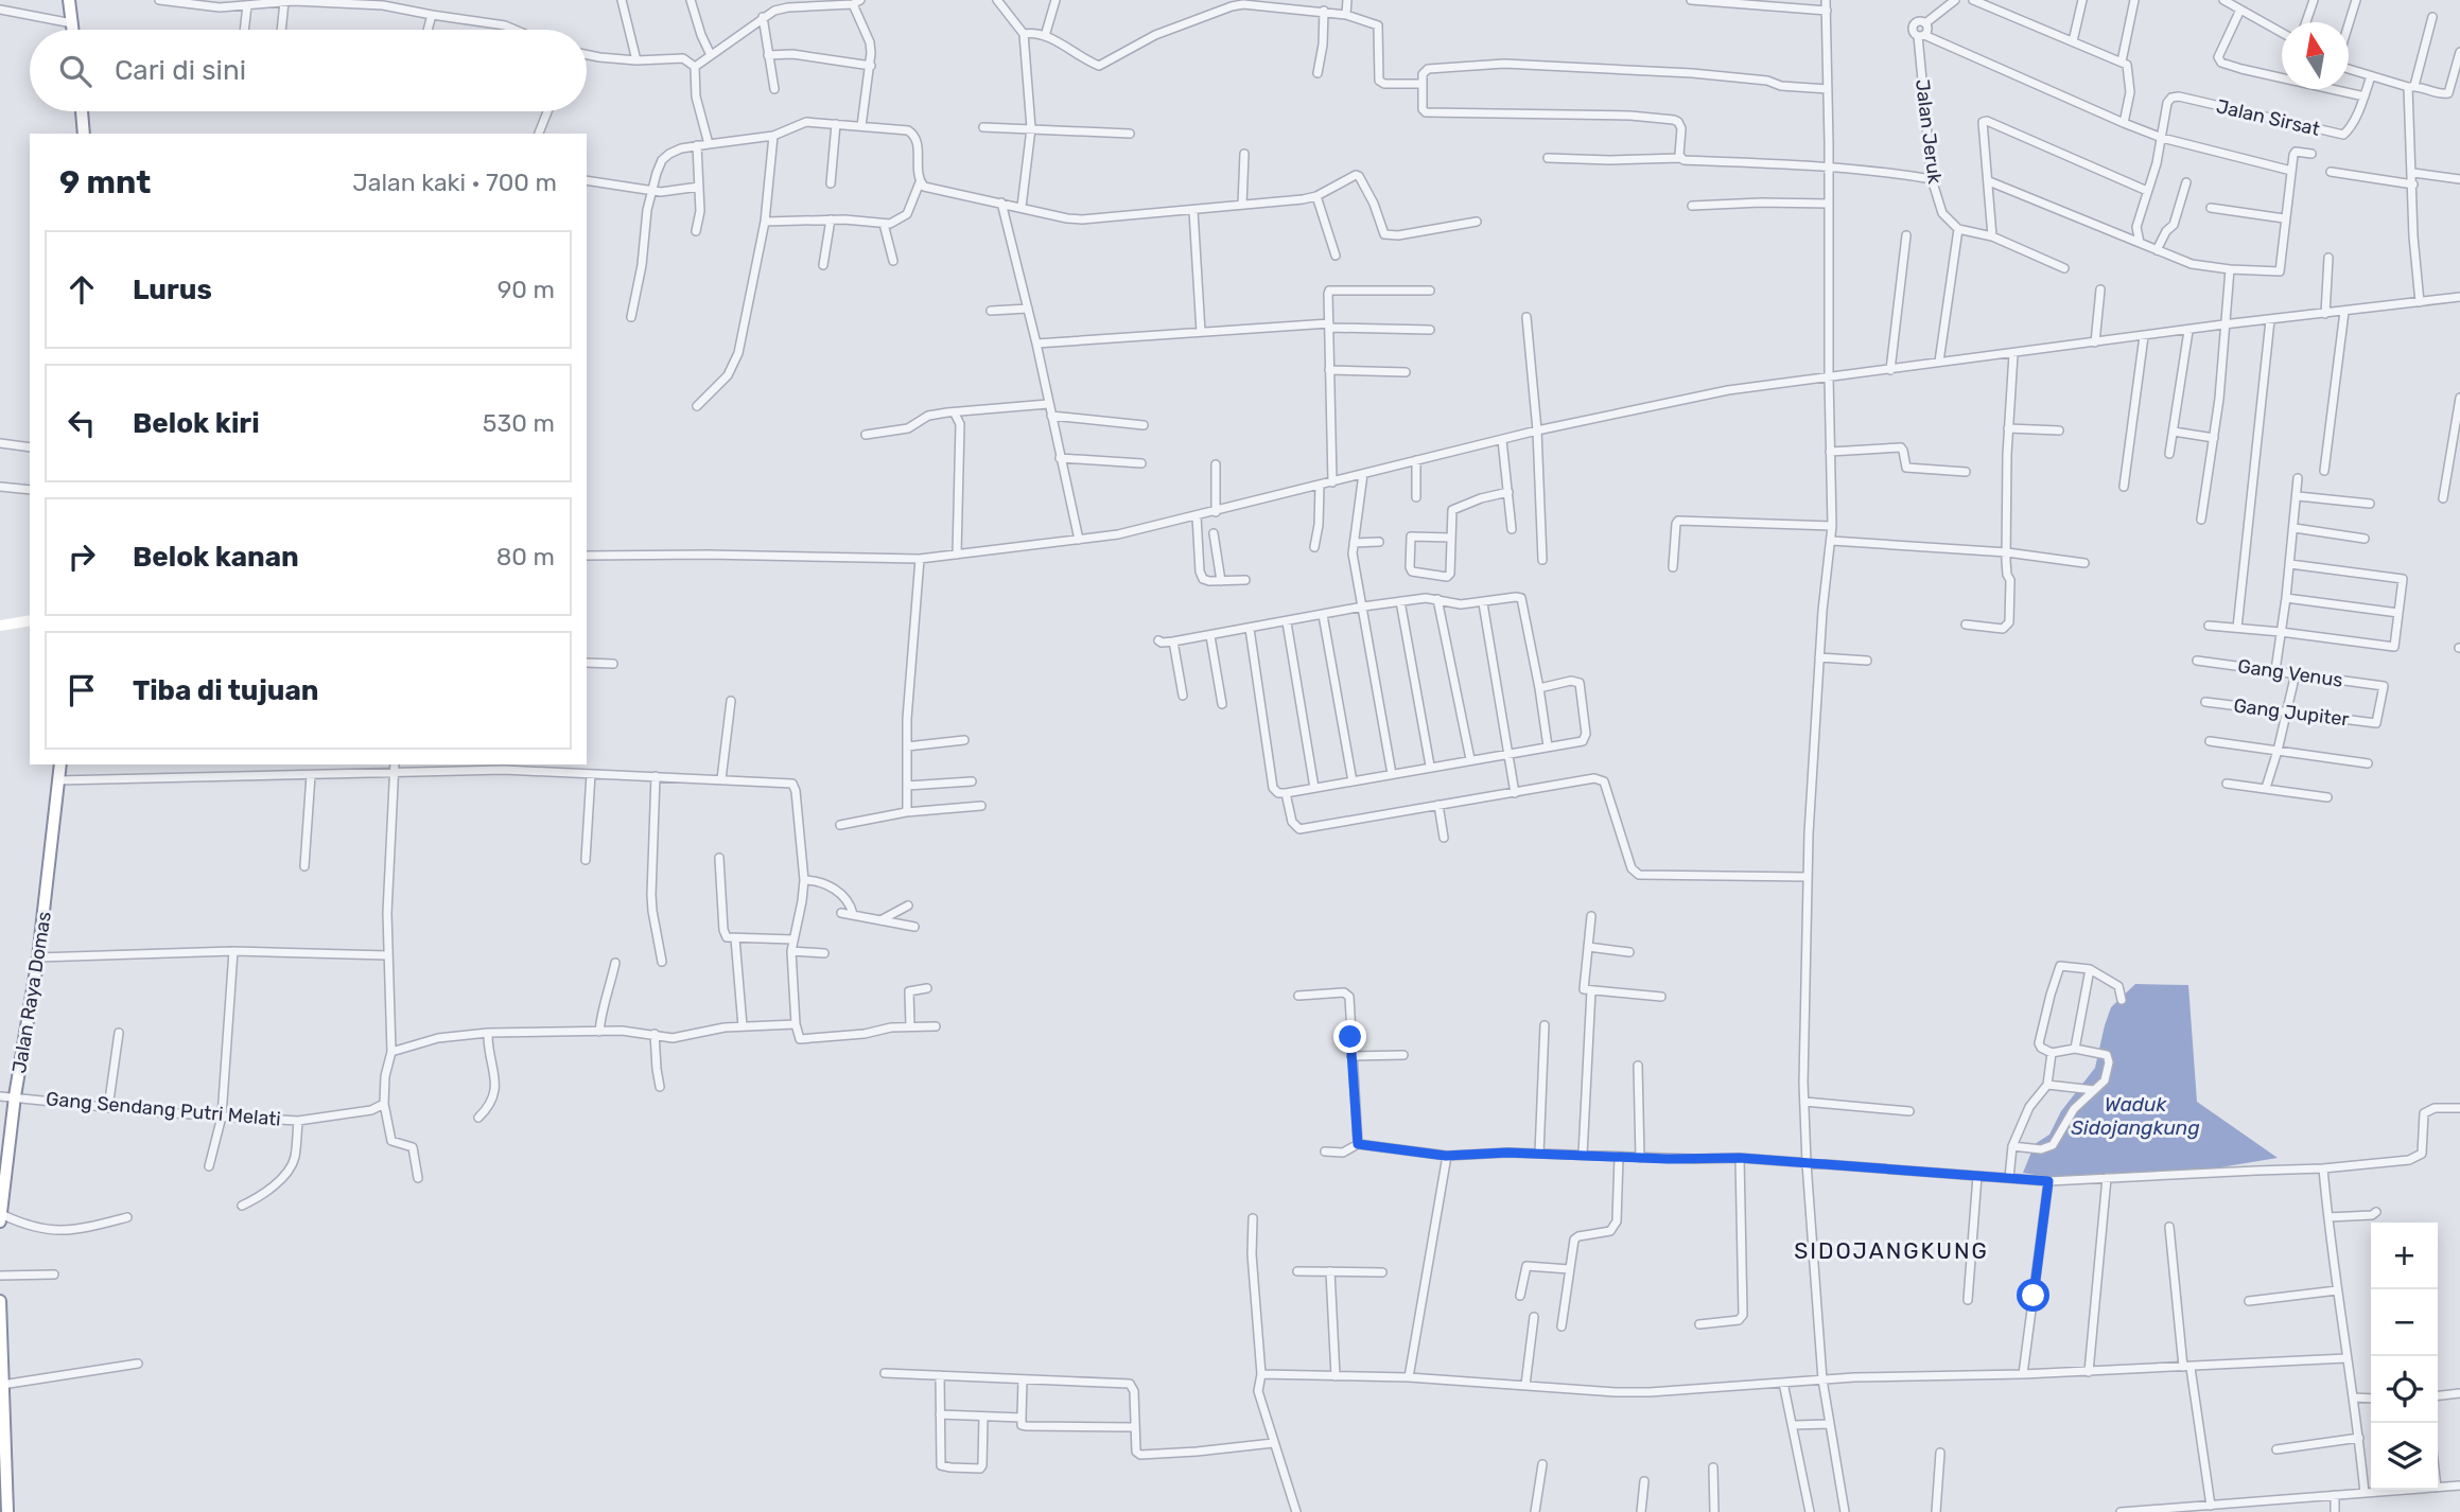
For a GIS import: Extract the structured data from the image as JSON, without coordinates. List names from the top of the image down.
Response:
{
  "streets": {
    "highway": ["Jalan Raya Domas"],
    "street": [
      "Jalan Sirsat",
      "Jalan Jeruk",
      "Gang Venus",
      "Gang Jupiter",
      "Gang Sendang Putri Melati"
    ]
  },
  "crossings": [
    ["Gang Venus", "Gang Jupiter"],
    ["Jalan Raya Domas", "Gang Sendang Putri Melati"]
  ],
  "districts": ["SIDOJANGKUNG"],
  "water": ["Waduk Sidojangkung"],
  "north": "top",
  "page": {
    "search": "Cari di sini",
    "heading": ["9 mnt", "Jalan kaki · 700 m"],
    "list": [
      ["Lurus", "90 m"],
      ["Belok kiri", "530 m"],
      ["Belok kanan", "80 m"],
      "Tiba di tujuan"
    ],
    "map_buttons": ["+", "−"]
  }
}
